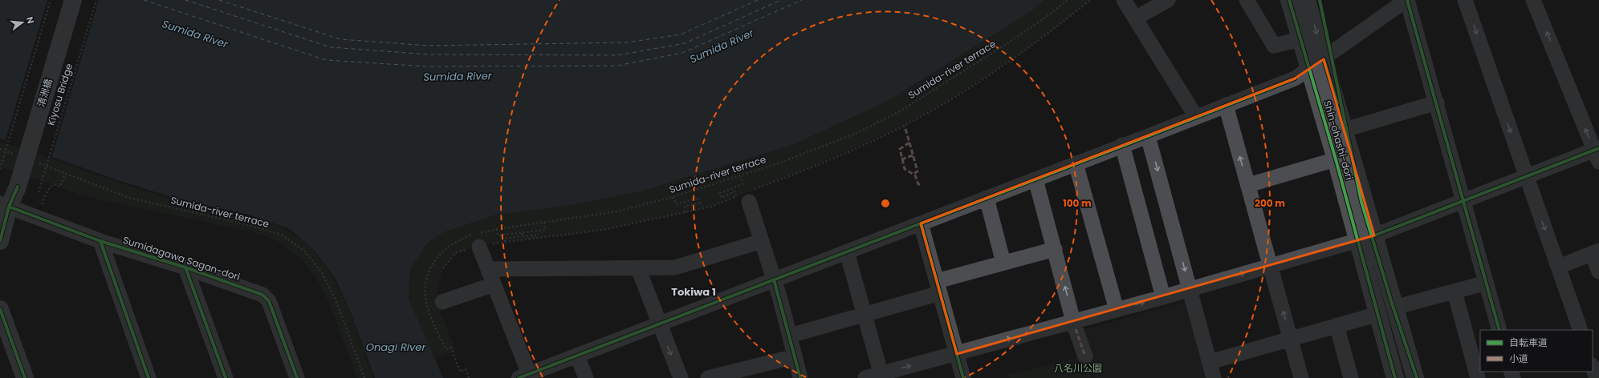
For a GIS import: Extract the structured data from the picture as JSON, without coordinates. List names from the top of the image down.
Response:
{
  "streets": {
    "main road": ["清洲橋", "Shin-ohashi-dori"],
    "street": ["Sumidagawa Sagan-dori"],
    "path": ["Sumida-river terrace", "Kiyosu Bridge"]
  },
  "crossings": [
    ["清洲橋", "Sumidagawa Sagan-dori"]
  ],
  "districts": ["Tokiwa 1"],
  "water": ["Sumida River", "Onagi River"],
  "parks": ["八名川公園"],
  "legend": ["自転車道", "小道"],
  "north": "right",
  "rings": ["100 m", "200 m"]
}
